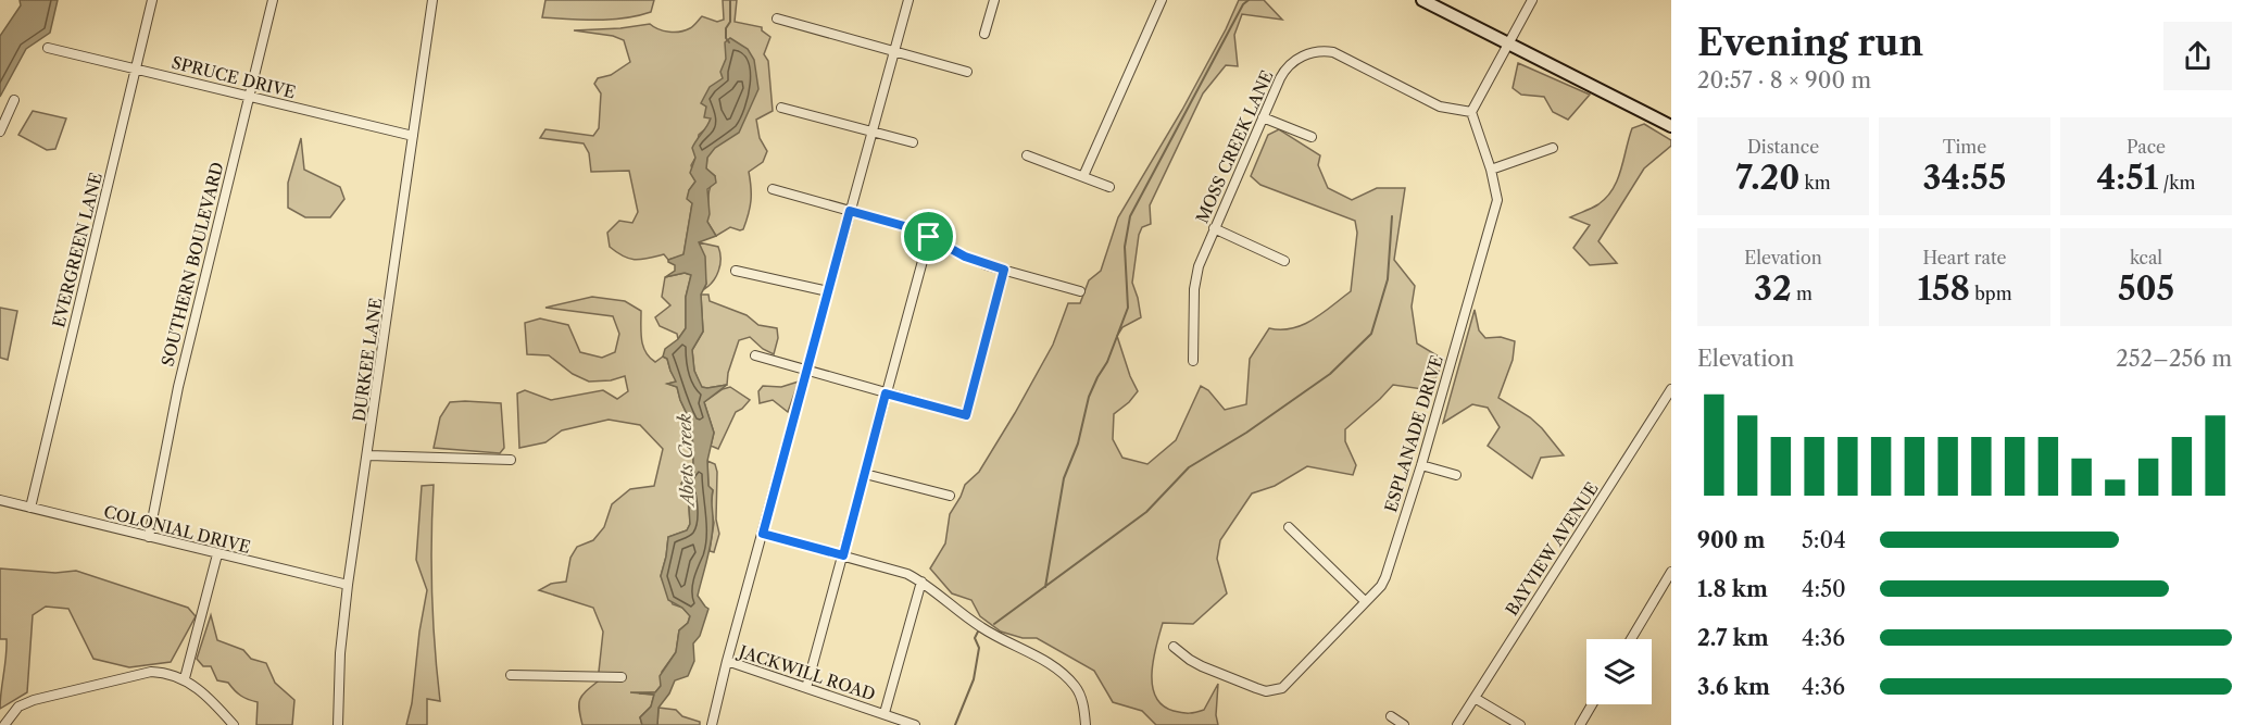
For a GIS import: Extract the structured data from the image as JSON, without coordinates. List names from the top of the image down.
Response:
{
  "streets": {
    "street": [
      "SPRUCE DRIVE",
      "MOSS CREEK LANE",
      "EVERGREEN LANE",
      "SOUTHERN BOULEVARD",
      "DURKEE LANE",
      "ESPLANADE DRIVE",
      "COLONIAL DRIVE",
      "BAYVIEW AVENUE",
      "JACKWILL ROAD"
    ]
  },
  "crossings": [
    ["SPRUCE DRIVE", "EVERGREEN LANE"],
    ["SPRUCE DRIVE", "SOUTHERN BOULEVARD"],
    ["SPRUCE DRIVE", "DURKEE LANE"],
    ["MOSS CREEK LANE", "ESPLANADE DRIVE"],
    ["EVERGREEN LANE", "COLONIAL DRIVE"],
    ["SOUTHERN BOULEVARD", "COLONIAL DRIVE"],
    ["DURKEE LANE", "COLONIAL DRIVE"]
  ],
  "water": ["Abets Creek"],
  "page": {
    "heading": ["Evening run", "20:57 · 8 × 900 m"],
    "stats": [
      ["Distance", "7.20 km"],
      ["Time", "34:55"],
      ["Pace", "4:51 /km"],
      ["Elevation", "32 m"],
      ["Heart rate", "158 bpm"],
      ["kcal", "505"]
    ],
    "chart": ["Elevation", "252–256 m"],
    "list": [
      {
        "name": "900 m",
        "note": "5:04"
      },
      {
        "name": "1.8 km",
        "note": "4:50"
      },
      {
        "name": "2.7 km",
        "note": "4:36"
      },
      {
        "name": "3.6 km",
        "note": "4:36"
      }
    ]
  }
}
